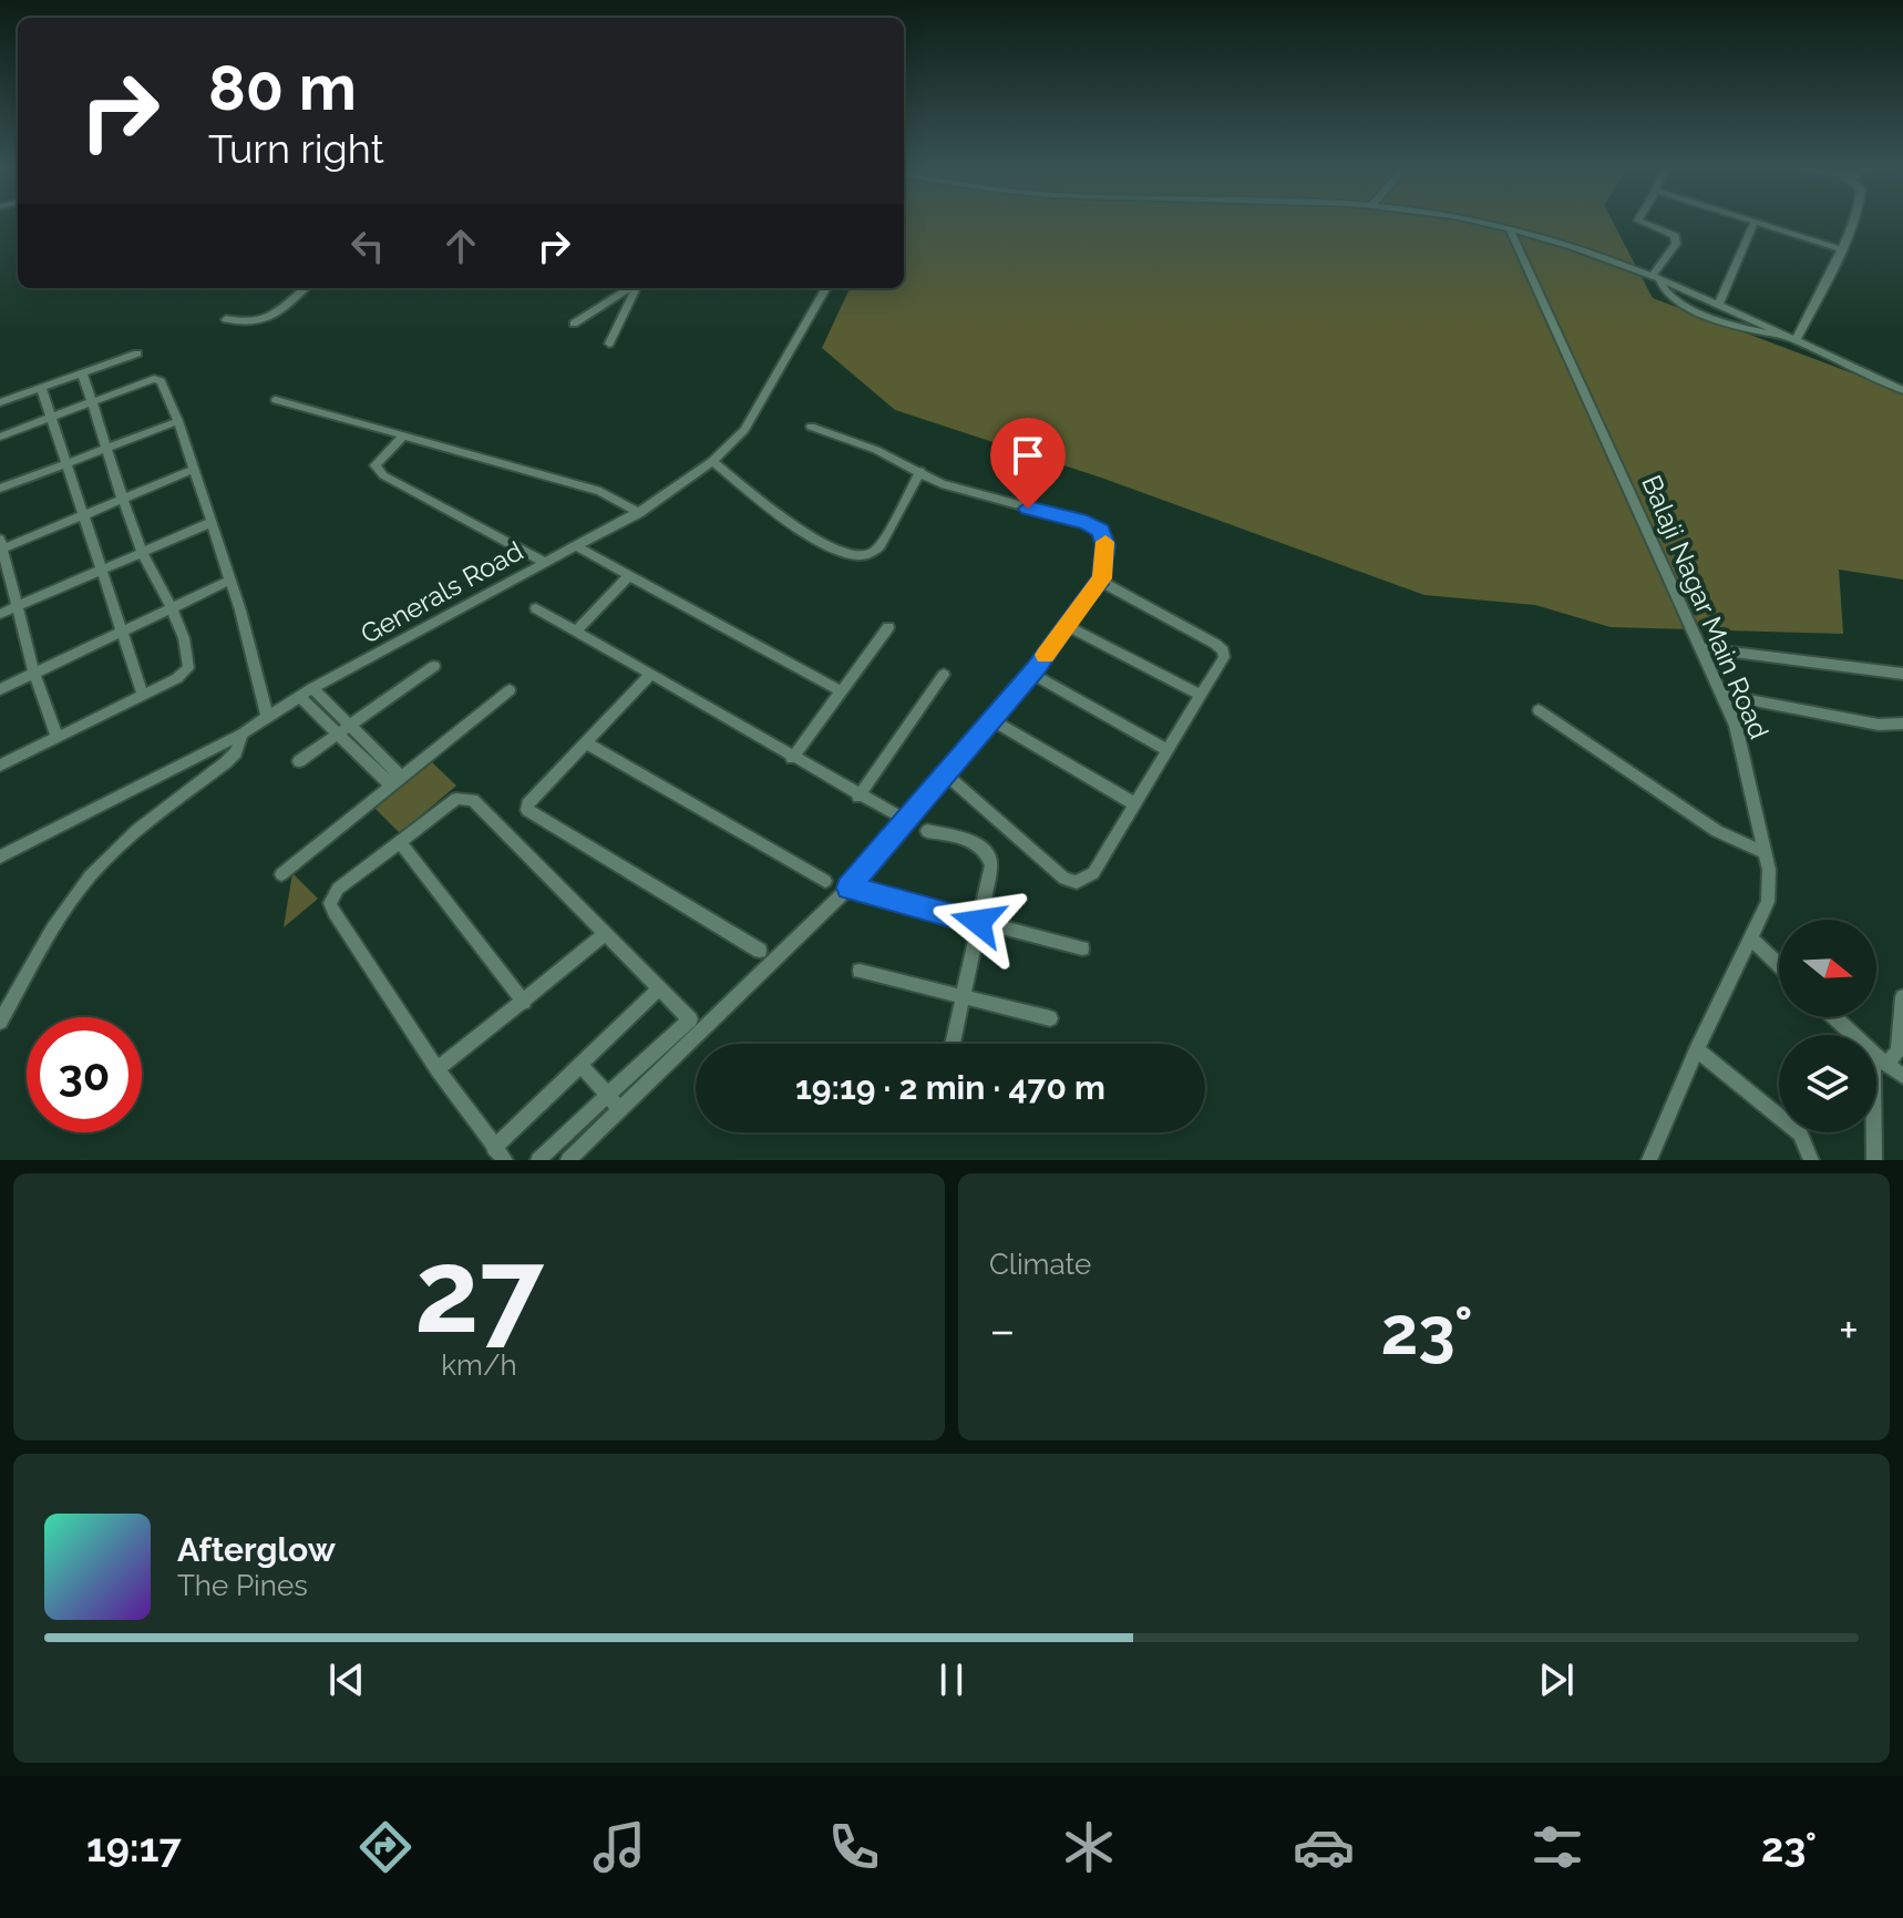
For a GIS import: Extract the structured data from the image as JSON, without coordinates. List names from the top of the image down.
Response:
{
  "streets": {
    "street": ["Generals Road", "Balaji Nagar Main Road"]
  },
  "north": "right",
  "page": {
    "turn": ["80 m", "Turn right"],
    "limit": "30",
    "trip": "19:19 · 2 min · 470 m",
    "tile": [
      ["27", "km/h"],
      "Climate"
    ],
    "heat": ["−", "23°", "+"],
    "song": ["Afterglow", "The Pines"],
    "tabs": ["19:17", "23°"]
  }
}
